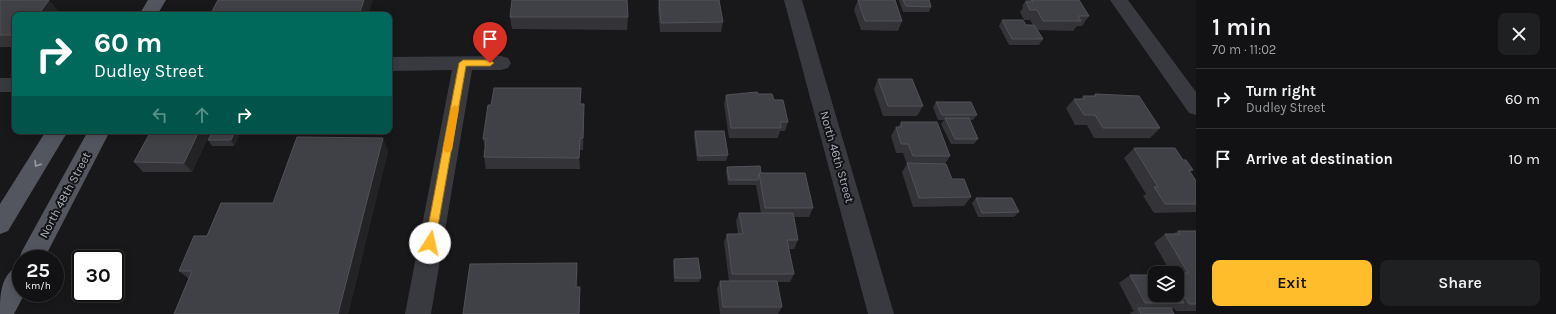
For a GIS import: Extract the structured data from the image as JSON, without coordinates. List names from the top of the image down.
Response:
{
  "streets": {
    "main road": ["North 48th Street"],
    "street": ["North 46th Street"]
  },
  "page": {
    "heading": ["1 min", "70 m · 11:02"],
    "turn": ["60 m", "Dudley Street"],
    "list": [
      {
        "name": "Turn right",
        "note": "Dudley Street",
        "value": "60 m"
      },
      {
        "name": "Arrive at destination",
        "value": "10 m"
      }
    ],
    "speed": "25 km/h",
    "limit": "30",
    "buttons": ["Exit", "Share"]
  }
}
